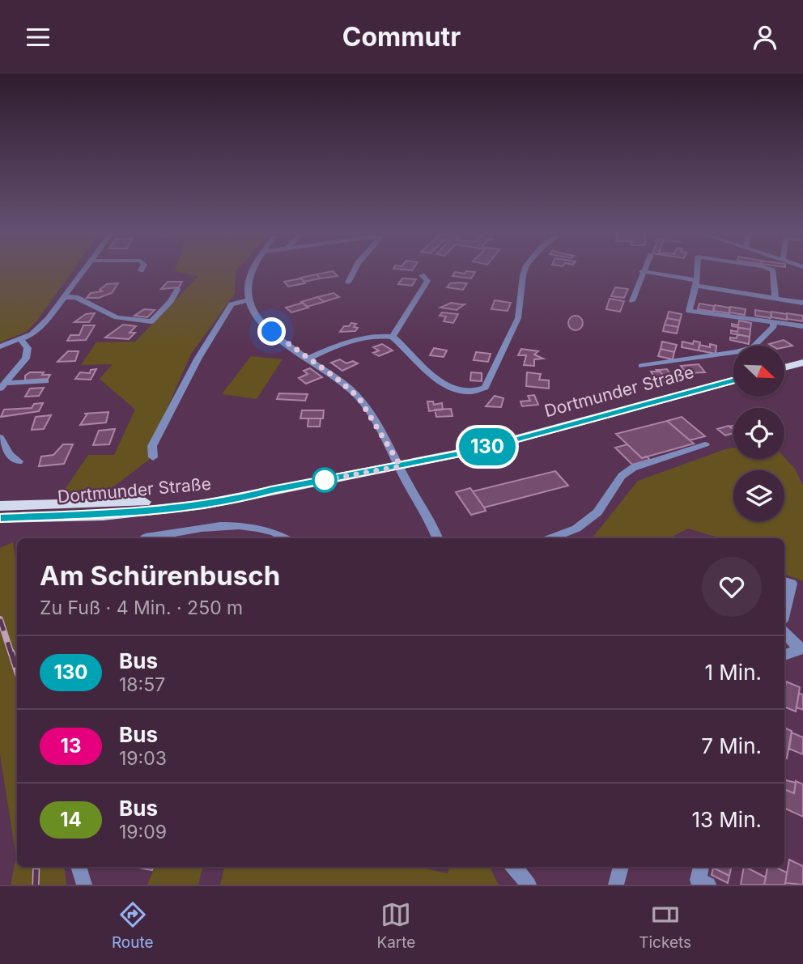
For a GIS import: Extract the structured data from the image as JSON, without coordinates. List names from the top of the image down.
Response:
{
  "streets": {
    "main road": ["Dortmunder Straße"]
  },
  "lines": ["bus line 130"],
  "north": "bottom right",
  "page": {
    "header": "Commutr",
    "on_map": "130",
    "heading": ["Am Schürenbusch", "Zu Fuß · 4 Min. · 250 m"],
    "list": [
      {
        "mark": "130",
        "name": "Bus",
        "note": "18:57",
        "value": "1 Min."
      },
      {
        "mark": "13",
        "name": "Bus",
        "note": "19:03",
        "value": "7 Min."
      },
      {
        "mark": "14",
        "name": "Bus",
        "note": "19:09",
        "value": "13 Min."
      }
    ],
    "tabs": ["Route", "Karte", "Tickets"]
  }
}
